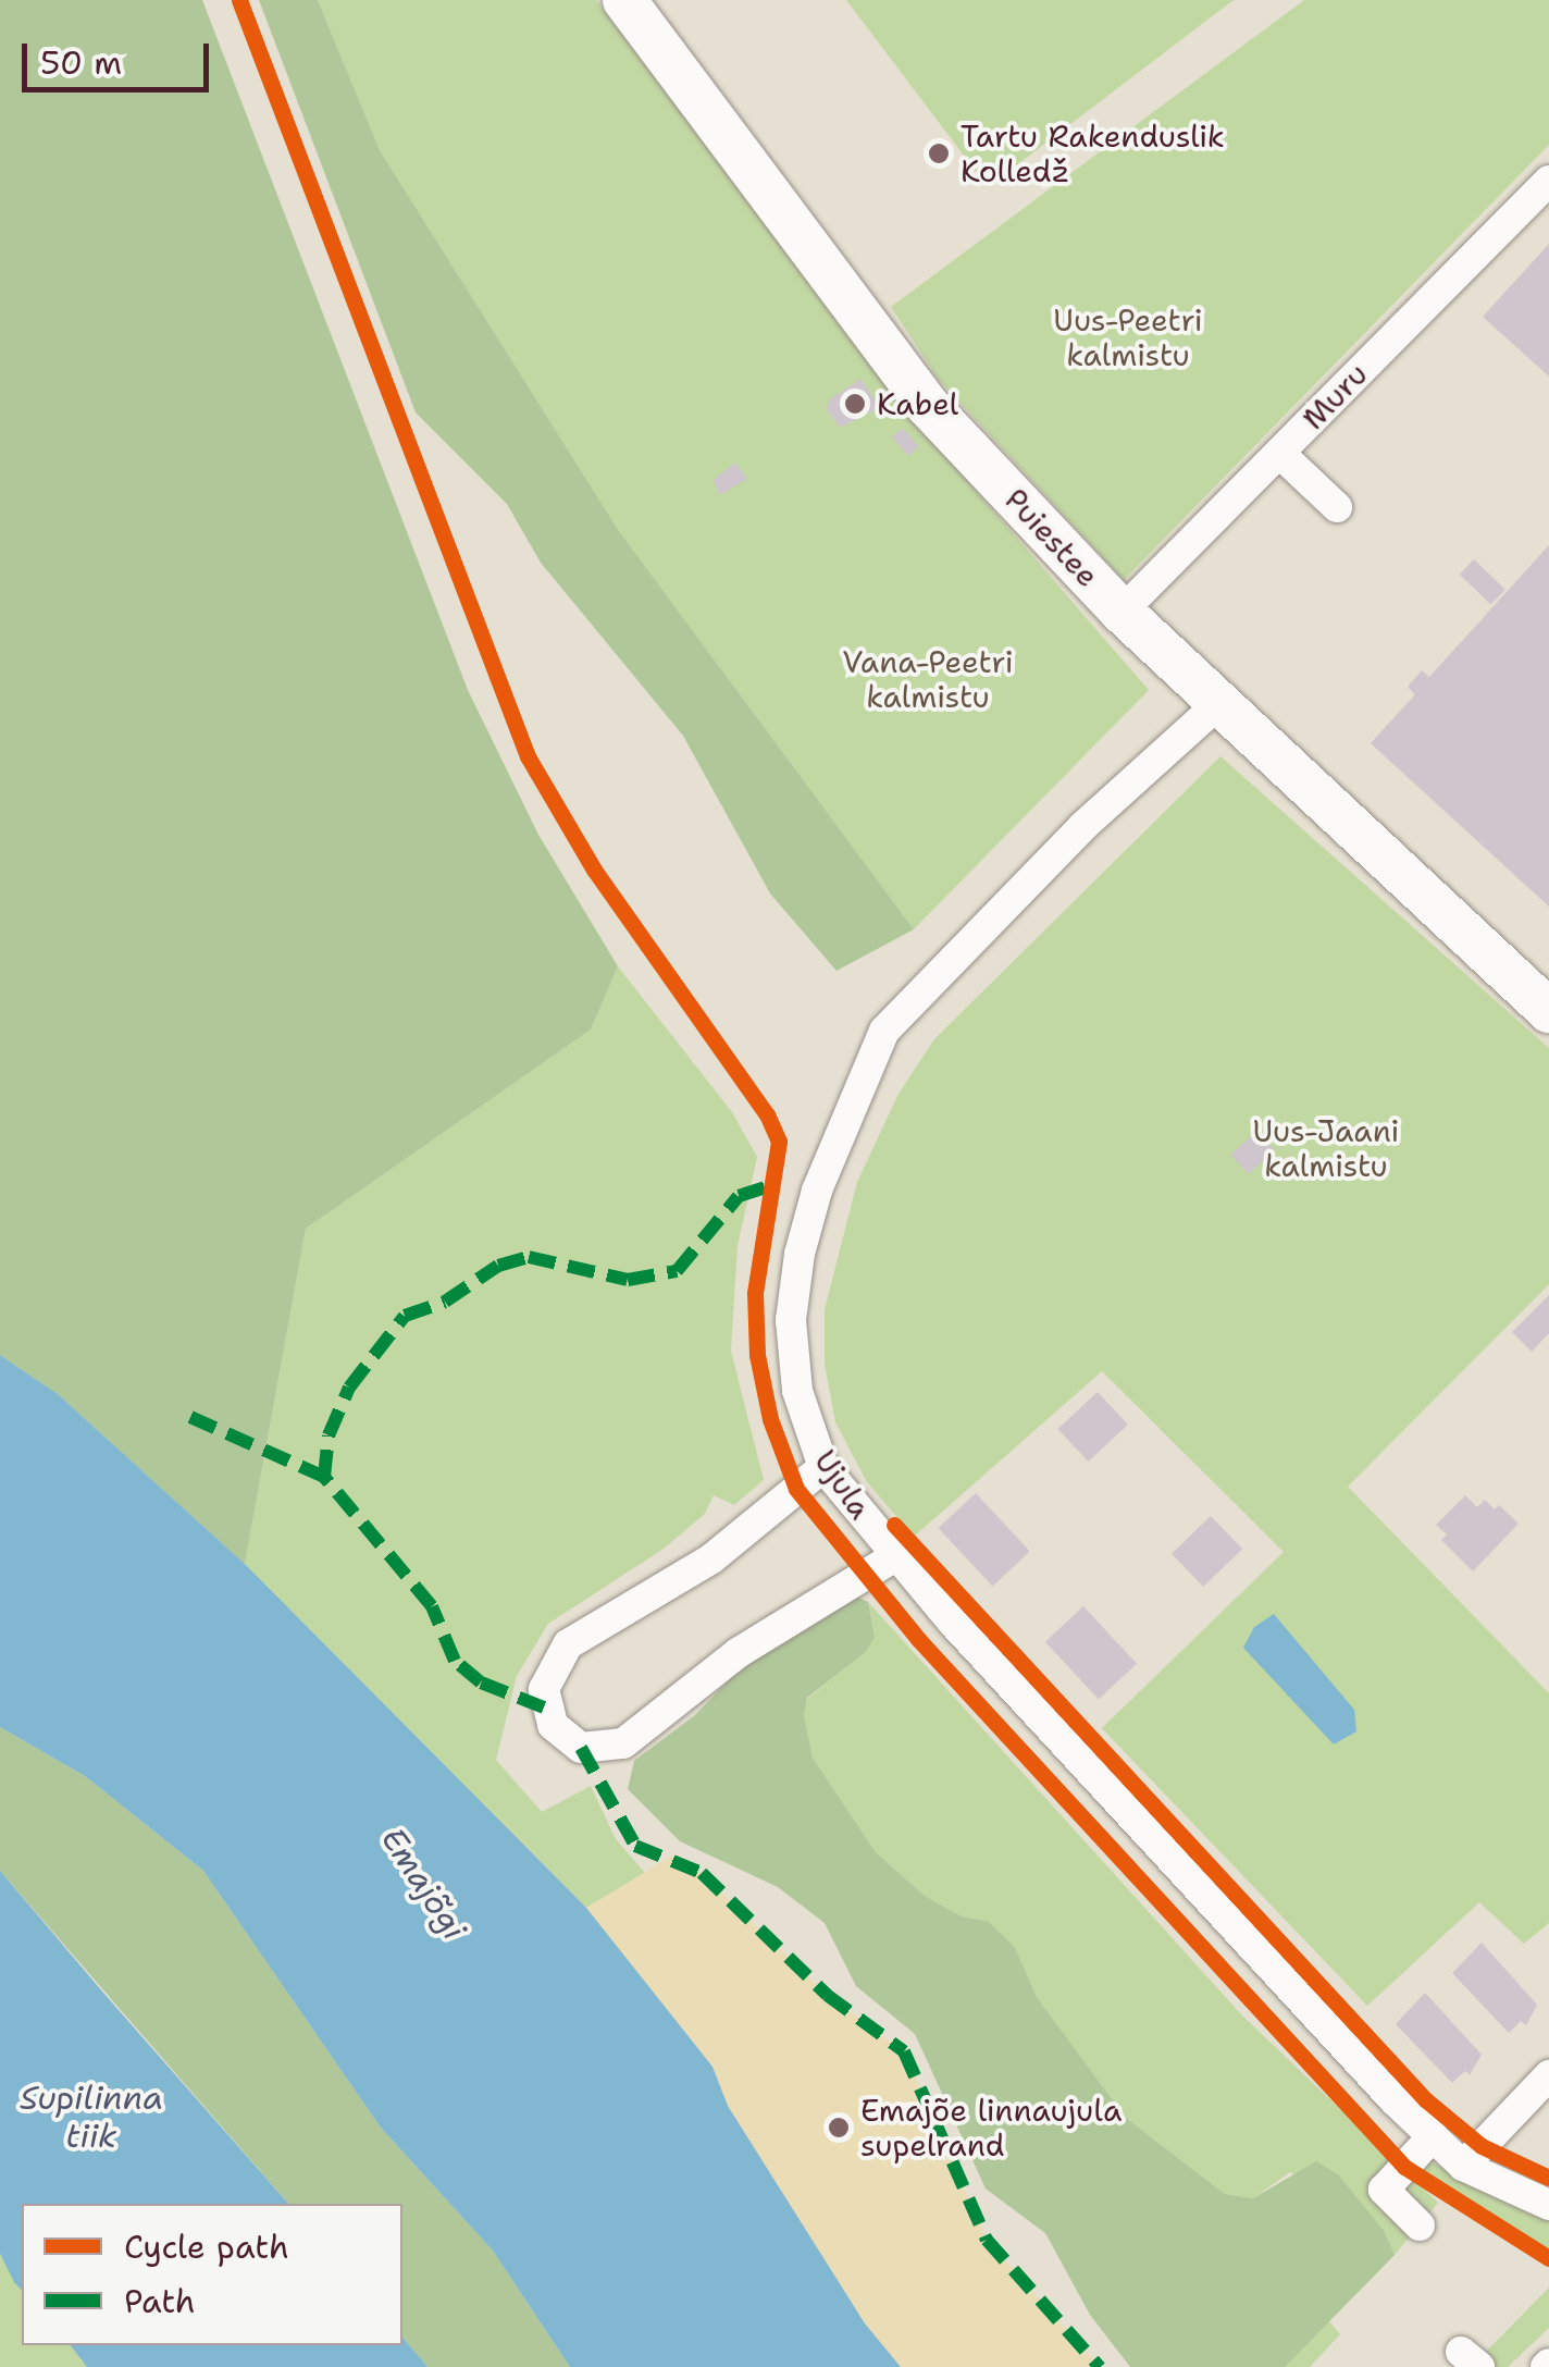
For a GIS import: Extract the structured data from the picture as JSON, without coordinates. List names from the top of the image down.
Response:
{
  "streets": {
    "highway": ["Puiestee"],
    "street": ["Muru", "Ujula"]
  },
  "crossings": [
    ["Muru", "Puiestee"],
    ["Puiestee", "Ujula"]
  ],
  "water": ["Emajõgi", "Supilinna tiik"],
  "parks": ["Uus-Peetri kalmistu", "Vana-Peetri kalmistu", "Uus-Jaani kalmistu"],
  "places": ["Tartu Rakenduslik Kolledž", "Kabel", "Emajõe linnaujula supelrand"],
  "legend": ["Cycle path", "Path"],
  "scale_bar": "50 m"
}
